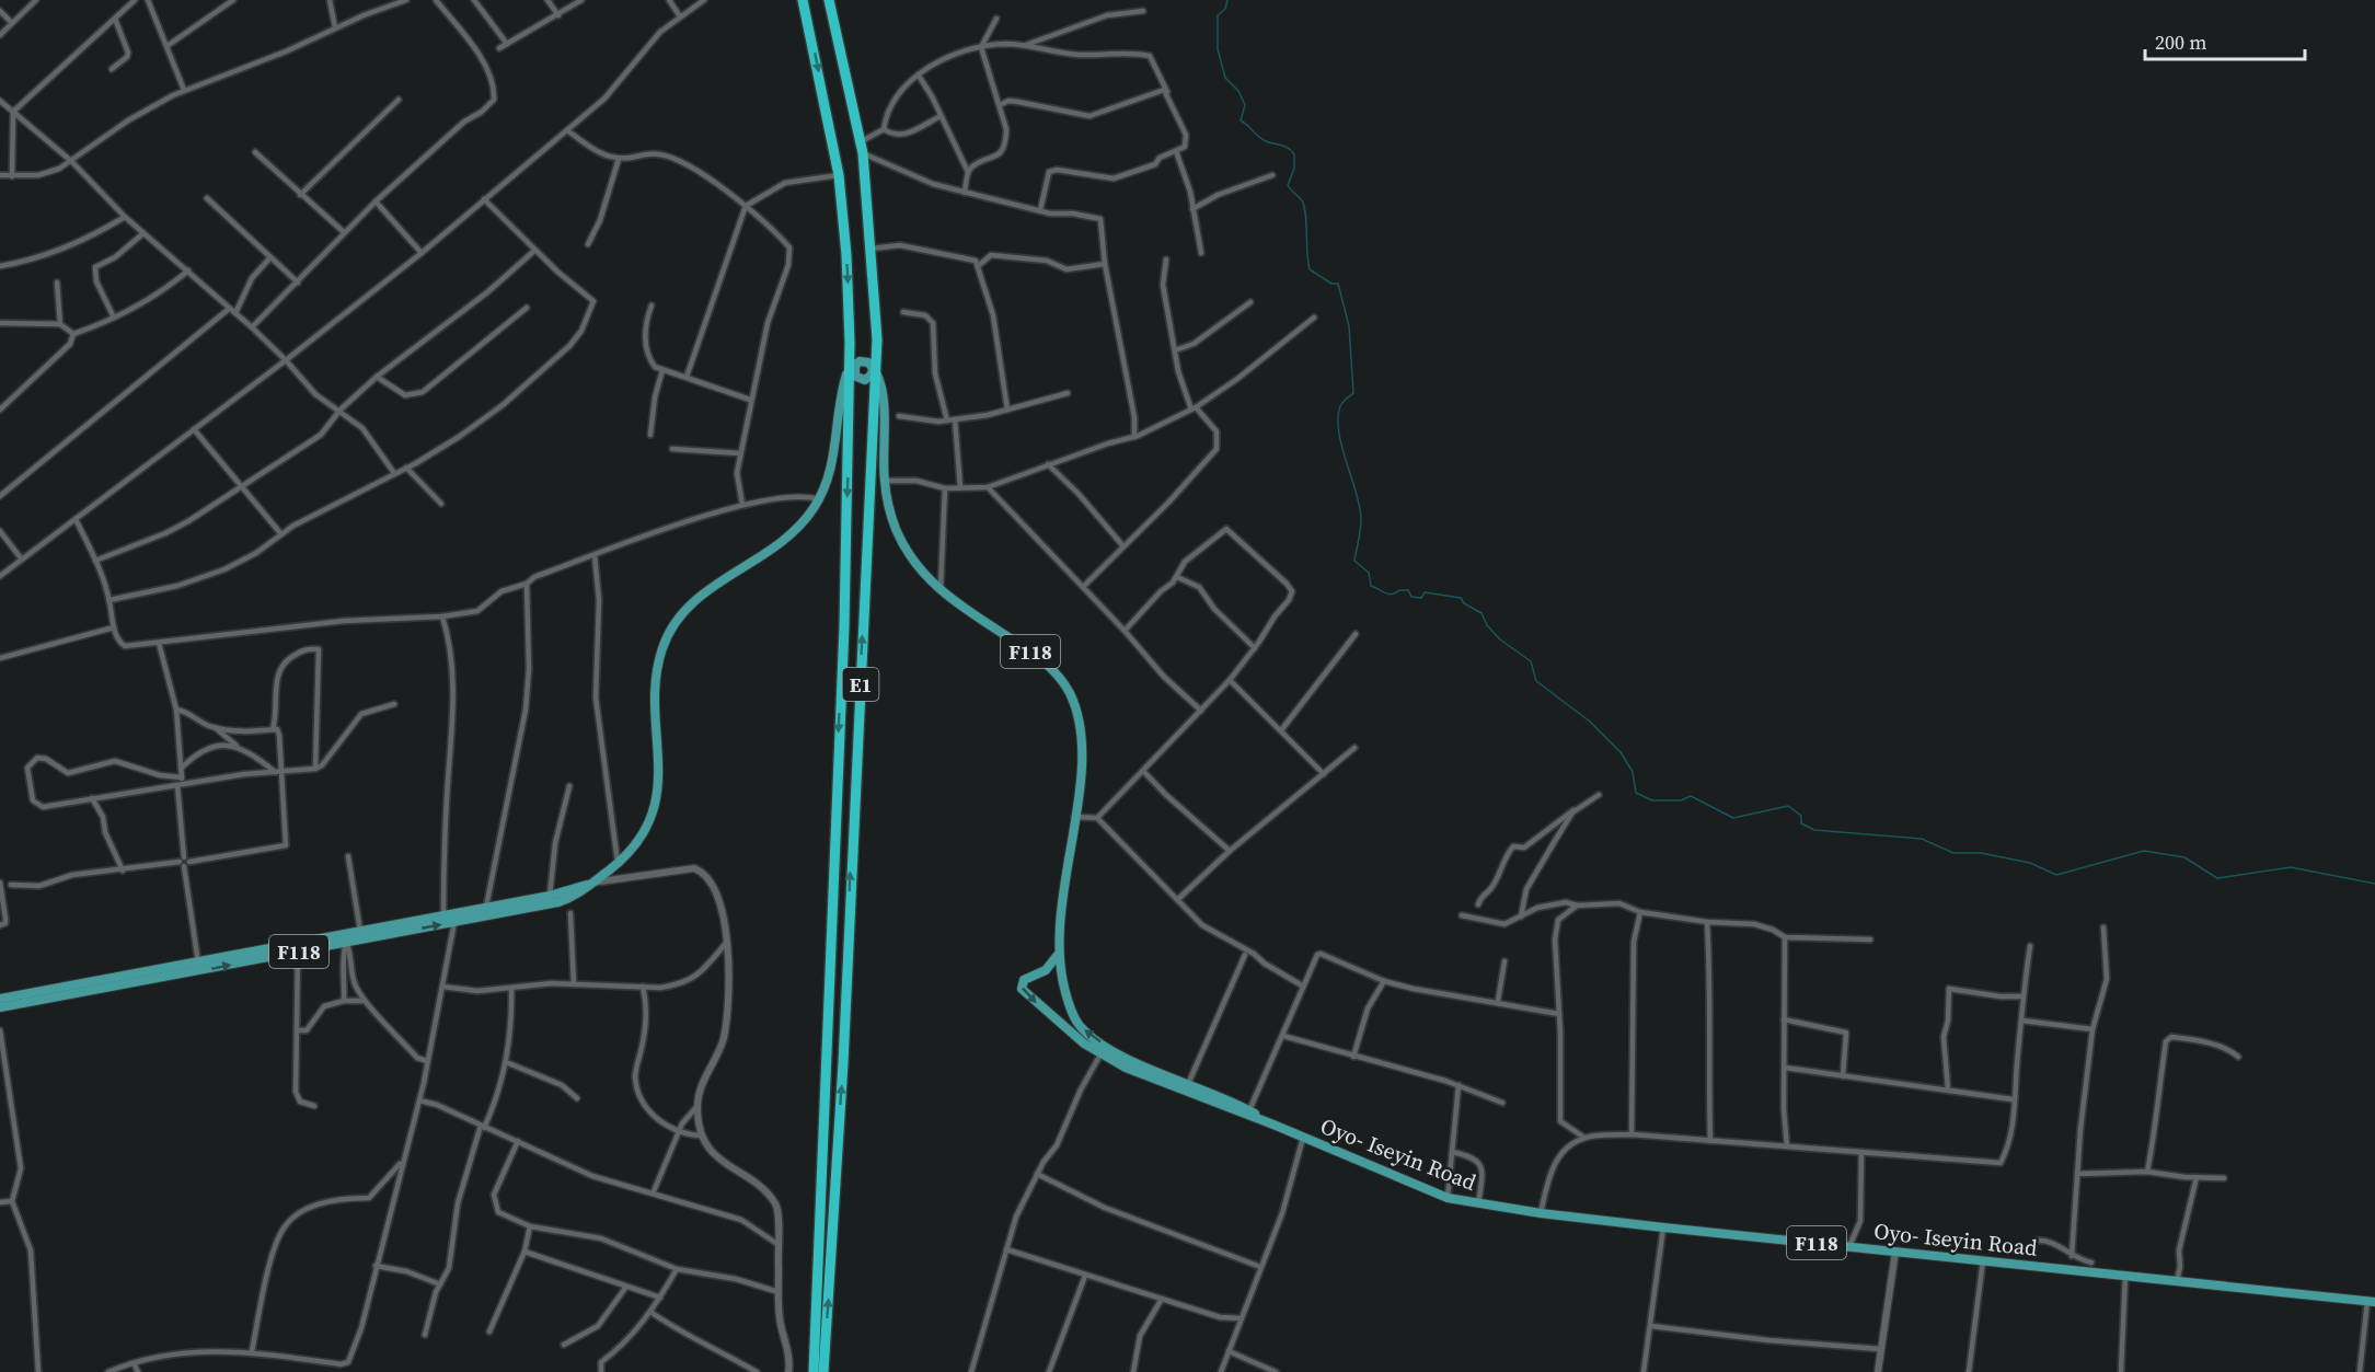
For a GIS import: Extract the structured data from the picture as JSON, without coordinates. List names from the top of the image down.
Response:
{
  "streets": {
    "highway": ["E1"],
    "main road": ["F118", "Oyo- Iseyin Road"]
  },
  "crossings": [
    ["F118", "E1"],
    ["F118", "Oyo- Iseyin Road"],
    ["E1", "Oyo- Iseyin Road"]
  ],
  "scale_bar": "200 m"
}
